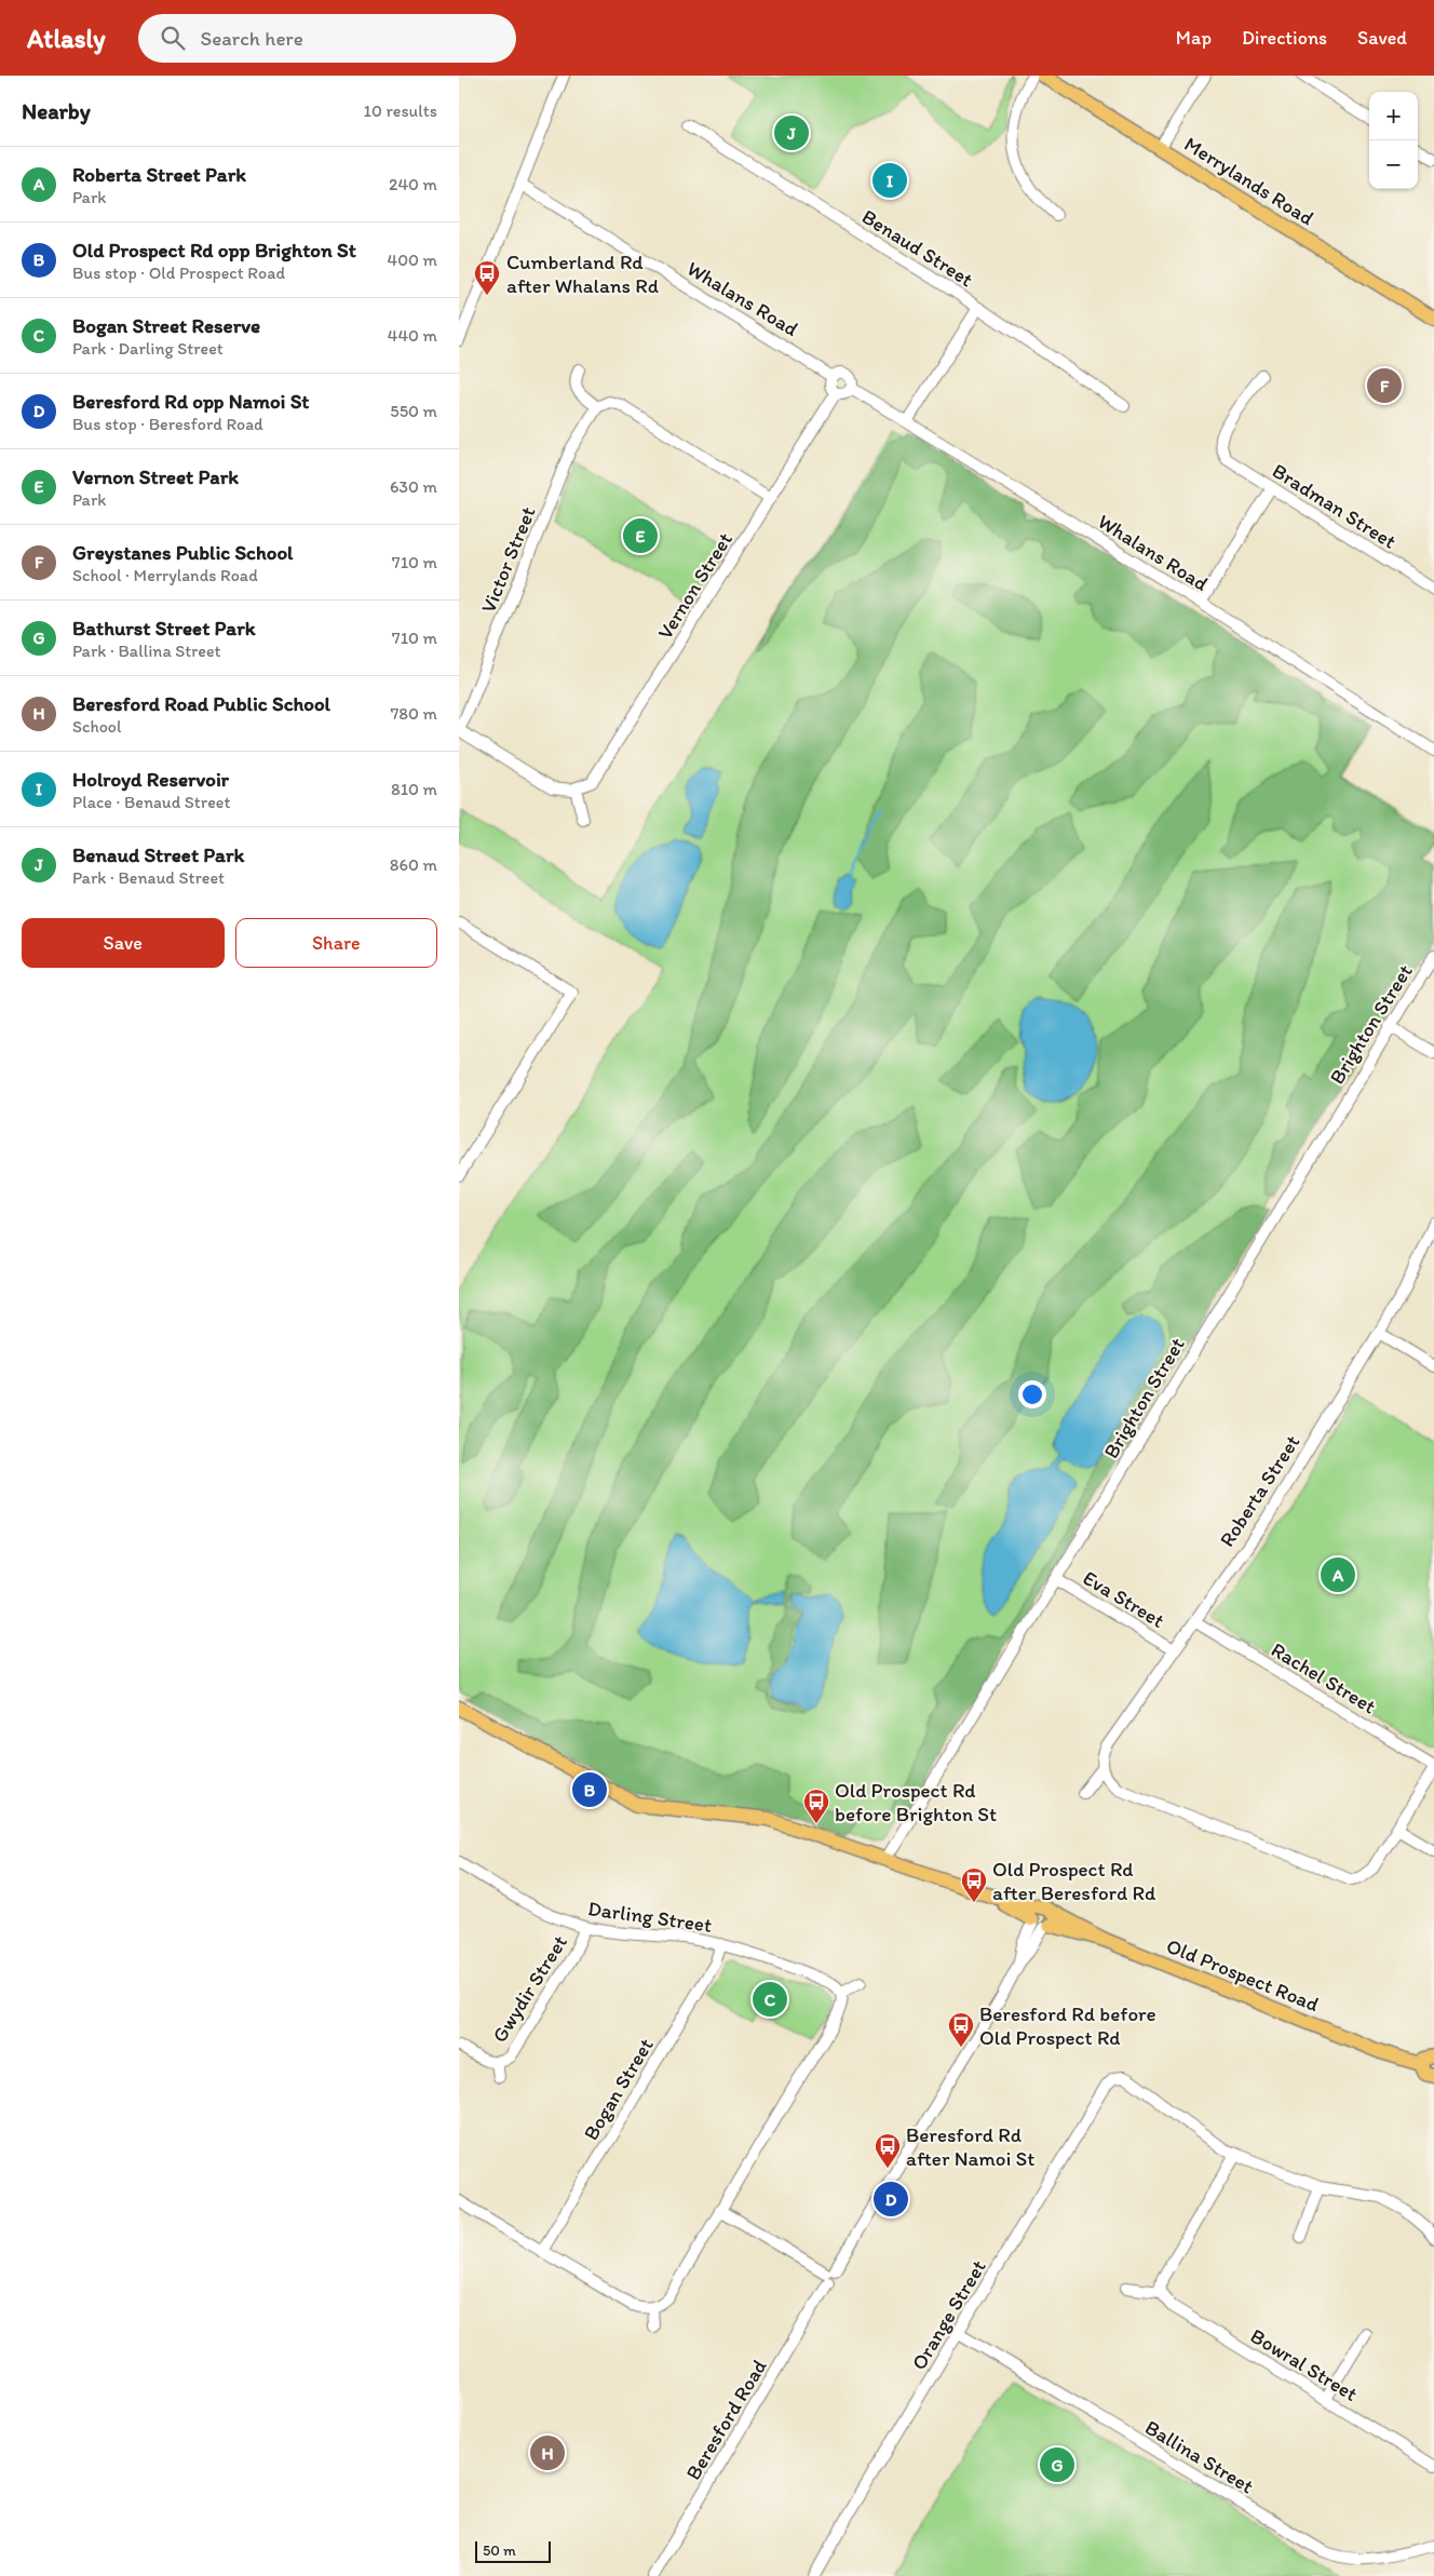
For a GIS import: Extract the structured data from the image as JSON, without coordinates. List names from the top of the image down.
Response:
{
  "streets": {
    "main road": ["Merrylands Road", "Old Prospect Road"],
    "street": [
      "Benaud Street",
      "Whalans Road",
      "Bradman Street",
      "Victor Street",
      "Vernon Street",
      "Brighton Street",
      "Roberta Street",
      "Eva Street",
      "Rachel Street",
      "Darling Street",
      "Gwydir Street",
      "Bogan Street",
      "Orange Street",
      "Bowral Street",
      "Beresford Road",
      "Ballina Street"
    ]
  },
  "crossings": [
    ["Whalans Road", "Vernon Street"],
    ["Brighton Street", "Eva Street"],
    ["Brighton Street", "Old Prospect Road"],
    ["Roberta Street", "Eva Street"],
    ["Roberta Street", "Rachel Street"],
    ["Darling Street", "Gwydir Street"],
    ["Darling Street", "Bogan Street"],
    ["Old Prospect Road", "Beresford Road"],
    ["Orange Street", "Ballina Street"]
  ],
  "places": {
    "bus stop": [
      "Cumberland Rd after Whalans Rd",
      "Old Prospect Rd before Brighton St",
      "Old Prospect Rd after Beresford Rd",
      "Beresford Rd before Old Prospect Rd",
      "Beresford Rd after Namoi St"
    ]
  },
  "scale_bar": "50 m",
  "page": {
    "header": "Atlasly",
    "search": "Search here",
    "nav": ["Map", "Directions", "Saved"],
    "heading": ["Nearby", "10 results"],
    "map_buttons": ["+", "−"],
    "pins": [
      "J",
      "I",
      "F",
      "E",
      "A",
      "B",
      "C",
      "D",
      "H",
      "G"
    ],
    "list": [
      {
        "mark": "A",
        "name": "Roberta Street Park",
        "note": "Park",
        "value": "240 m"
      },
      {
        "mark": "B",
        "name": "Old Prospect Rd opp Brighton St",
        "note": "Bus stop · Old Prospect Road",
        "value": "400 m"
      },
      {
        "mark": "C",
        "name": "Bogan Street Reserve",
        "note": "Park · Darling Street",
        "value": "440 m"
      },
      {
        "mark": "D",
        "name": "Beresford Rd opp Namoi St",
        "note": "Bus stop · Beresford Road",
        "value": "550 m"
      },
      {
        "mark": "E",
        "name": "Vernon Street Park",
        "note": "Park",
        "value": "630 m"
      },
      {
        "mark": "F",
        "name": "Greystanes Public School",
        "note": "School · Merrylands Road",
        "value": "710 m"
      },
      {
        "mark": "G",
        "name": "Bathurst Street Park",
        "note": "Park · Ballina Street",
        "value": "710 m"
      },
      {
        "mark": "H",
        "name": "Beresford Road Public School",
        "note": "School",
        "value": "780 m"
      },
      {
        "mark": "I",
        "name": "Holroyd Reservoir",
        "note": "Place · Benaud Street",
        "value": "810 m"
      },
      {
        "mark": "J",
        "name": "Benaud Street Park",
        "note": "Park · Benaud Street",
        "value": "860 m"
      }
    ],
    "buttons": ["Save", "Share"],
    "scale": "50 m"
  }
}
